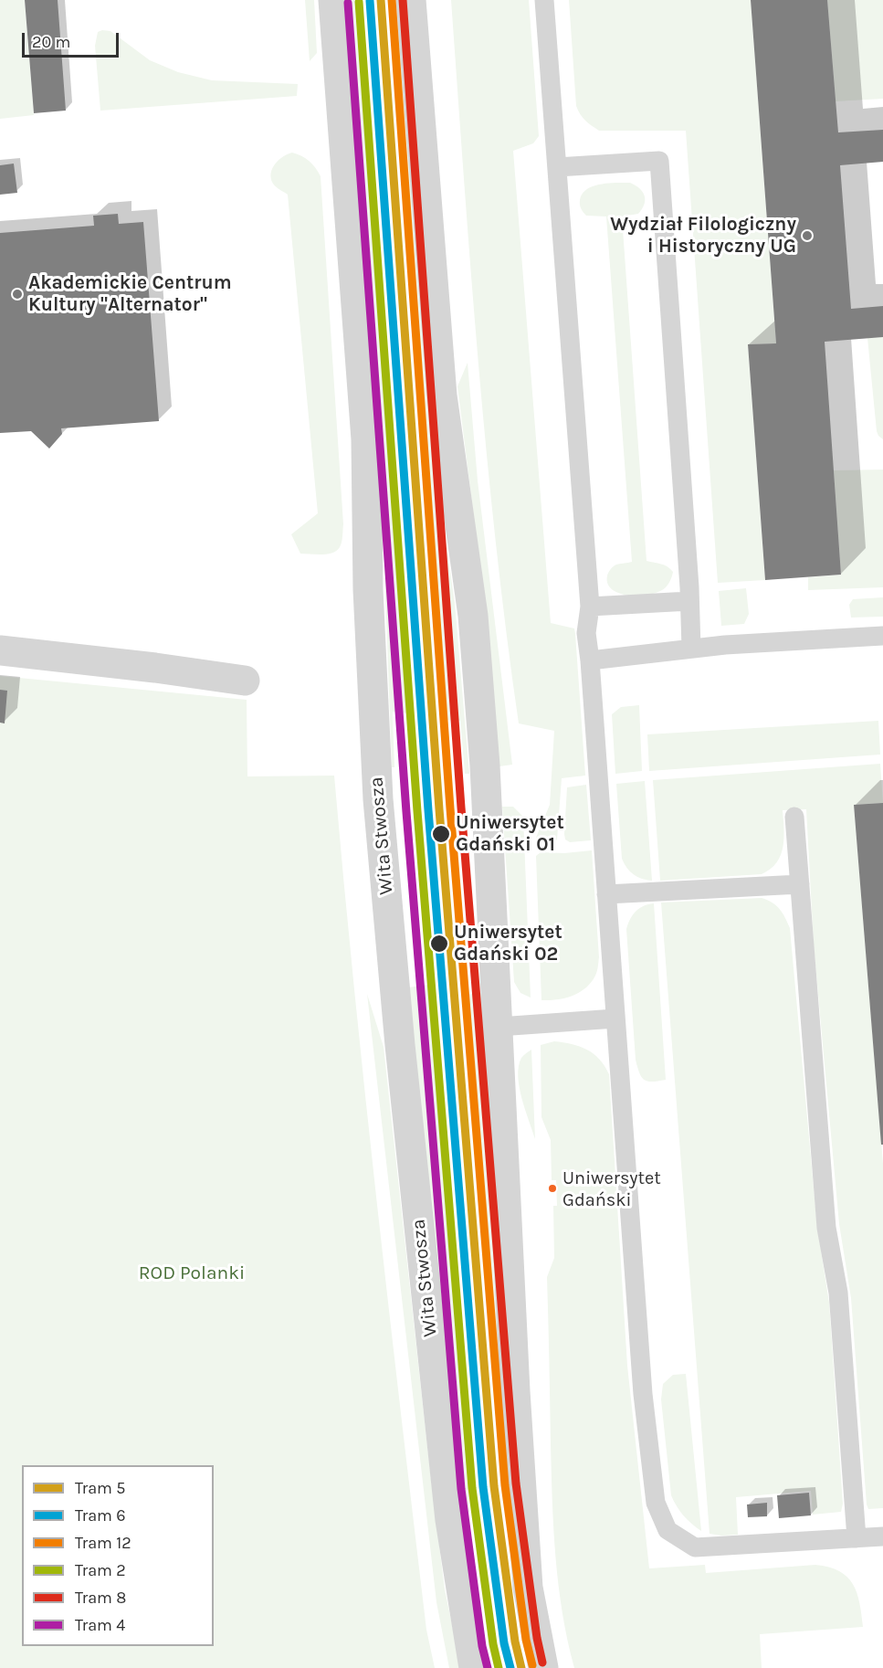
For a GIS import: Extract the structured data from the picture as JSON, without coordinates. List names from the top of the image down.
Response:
{
  "streets": {
    "street": ["Wita Stwosza"]
  },
  "parks": ["ROD Polanki"],
  "places": [
    "Wydział Filologiczny i Historyczny UG",
    "Akademickie Centrum Kultury \"Alternator\"",
    "Uniwersytet Gdański 01",
    "Uniwersytet Gdański 02",
    "Uniwersytet Gdański"
  ],
  "lines": [
    "tram line 5",
    "tram line 12",
    "tram line 8",
    "tram line 6",
    "tram line 2",
    "tram line 4"
  ],
  "legend": [
    "Tram 5",
    "Tram 6",
    "Tram 12",
    "Tram 2",
    "Tram 8",
    "Tram 4"
  ],
  "scale_bar": "20 m"
}
